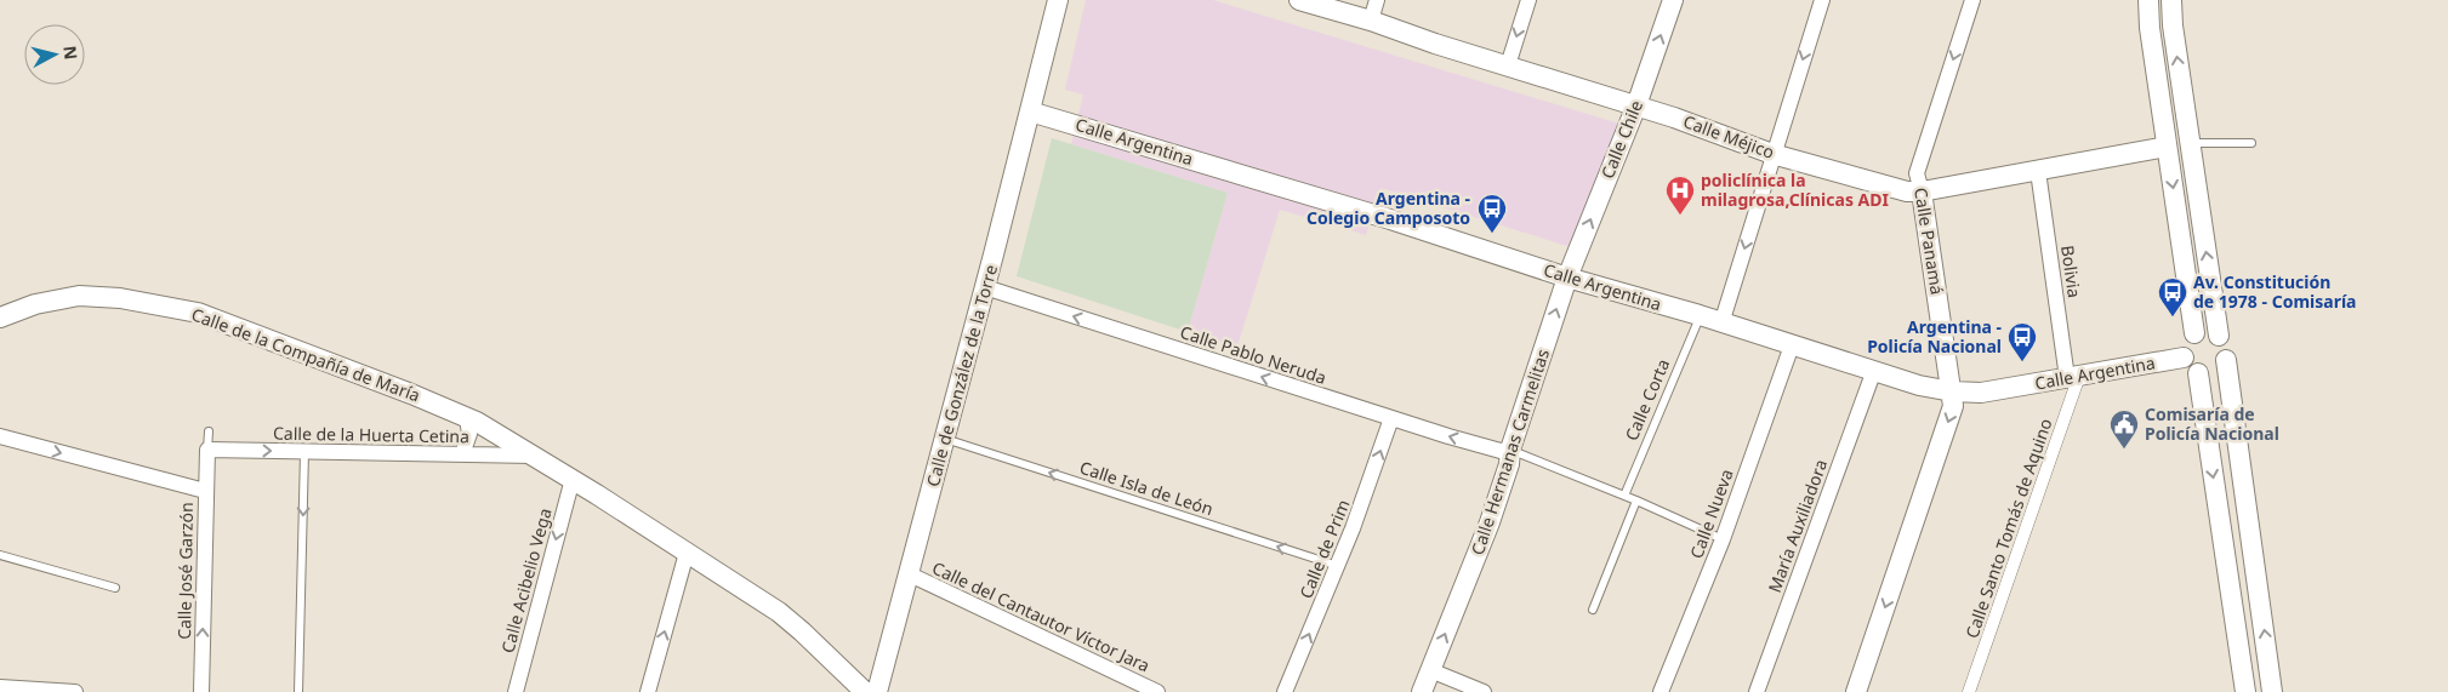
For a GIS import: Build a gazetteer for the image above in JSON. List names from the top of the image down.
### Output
{
  "streets": {
    "street": [
      "Calle Méjico",
      "Calle Chile",
      "Calle Argentina",
      "Calle Panamá",
      "Bolivia",
      "Calle de la Compañía de María",
      "Calle Pablo Neruda",
      "Calle de González de la Torre",
      "Calle de la Huerta Cetina",
      "Calle Hermanas Carmelitas",
      "Calle Nueva",
      "María Auxiliadora",
      "Calle Santo Tomás de Aquino",
      "Calle de Prim",
      "Calle José Garzón",
      "Calle Acibelio Vega",
      "Calle del Cantautor Víctor Jara"
    ],
    "lane": ["Calle Corta", "Calle Isla de León"]
  },
  "crossings": [
    ["Calle Méjico", "Calle Chile"],
    ["Calle Méjico", "Calle Panamá"],
    ["Calle Méjico", "Bolivia"],
    ["Calle Chile", "Calle Argentina"],
    ["Calle Chile", "Calle Hermanas Carmelitas"],
    ["Calle Argentina", "Calle Panamá"],
    ["Calle Argentina", "Bolivia"],
    ["Calle Argentina", "Calle de González de la Torre"],
    ["Calle Argentina", "Calle Corta"],
    ["Calle Argentina", "Calle Hermanas Carmelitas"],
    ["Calle Argentina", "Calle Nueva"],
    ["Calle Argentina", "María Auxiliadora"],
    ["Calle Argentina", "Calle Santo Tomás de Aquino"],
    ["Bolivia", "Calle Santo Tomás de Aquino"],
    ["Calle de la Compañía de María", "Calle de la Huerta Cetina"],
    ["Calle de la Compañía de María", "Calle Acibelio Vega"],
    ["Calle Pablo Neruda", "Calle de González de la Torre"],
    ["Calle Pablo Neruda", "Calle Hermanas Carmelitas"],
    ["Calle Pablo Neruda", "Calle de Prim"],
    ["Calle de González de la Torre", "Calle Isla de León"],
    ["Calle de González de la Torre", "Calle del Cantautor Víctor Jara"],
    ["Calle de la Huerta Cetina", "Calle José Garzón"],
    ["Calle Isla de León", "Calle de Prim"]
  ],
  "one_way": [
    "Calle Panamá",
    "Calle Pablo Neruda",
    "Calle Hermanas Carmelitas",
    "Calle Isla de León",
    "Calle de Prim",
    "Calle José Garzón"
  ],
  "places": {
    "hospital": ["policlínica la milagrosa,Clínicas ADI"],
    "bus stop": ["Argentina - Colegio Camposoto", "Av. Constitución de 1978 - Comisaría", "Argentina - Policía Nacional"],
    "public building": ["Comisaría de Policía Nacional"]
  },
  "north": "right"
}
